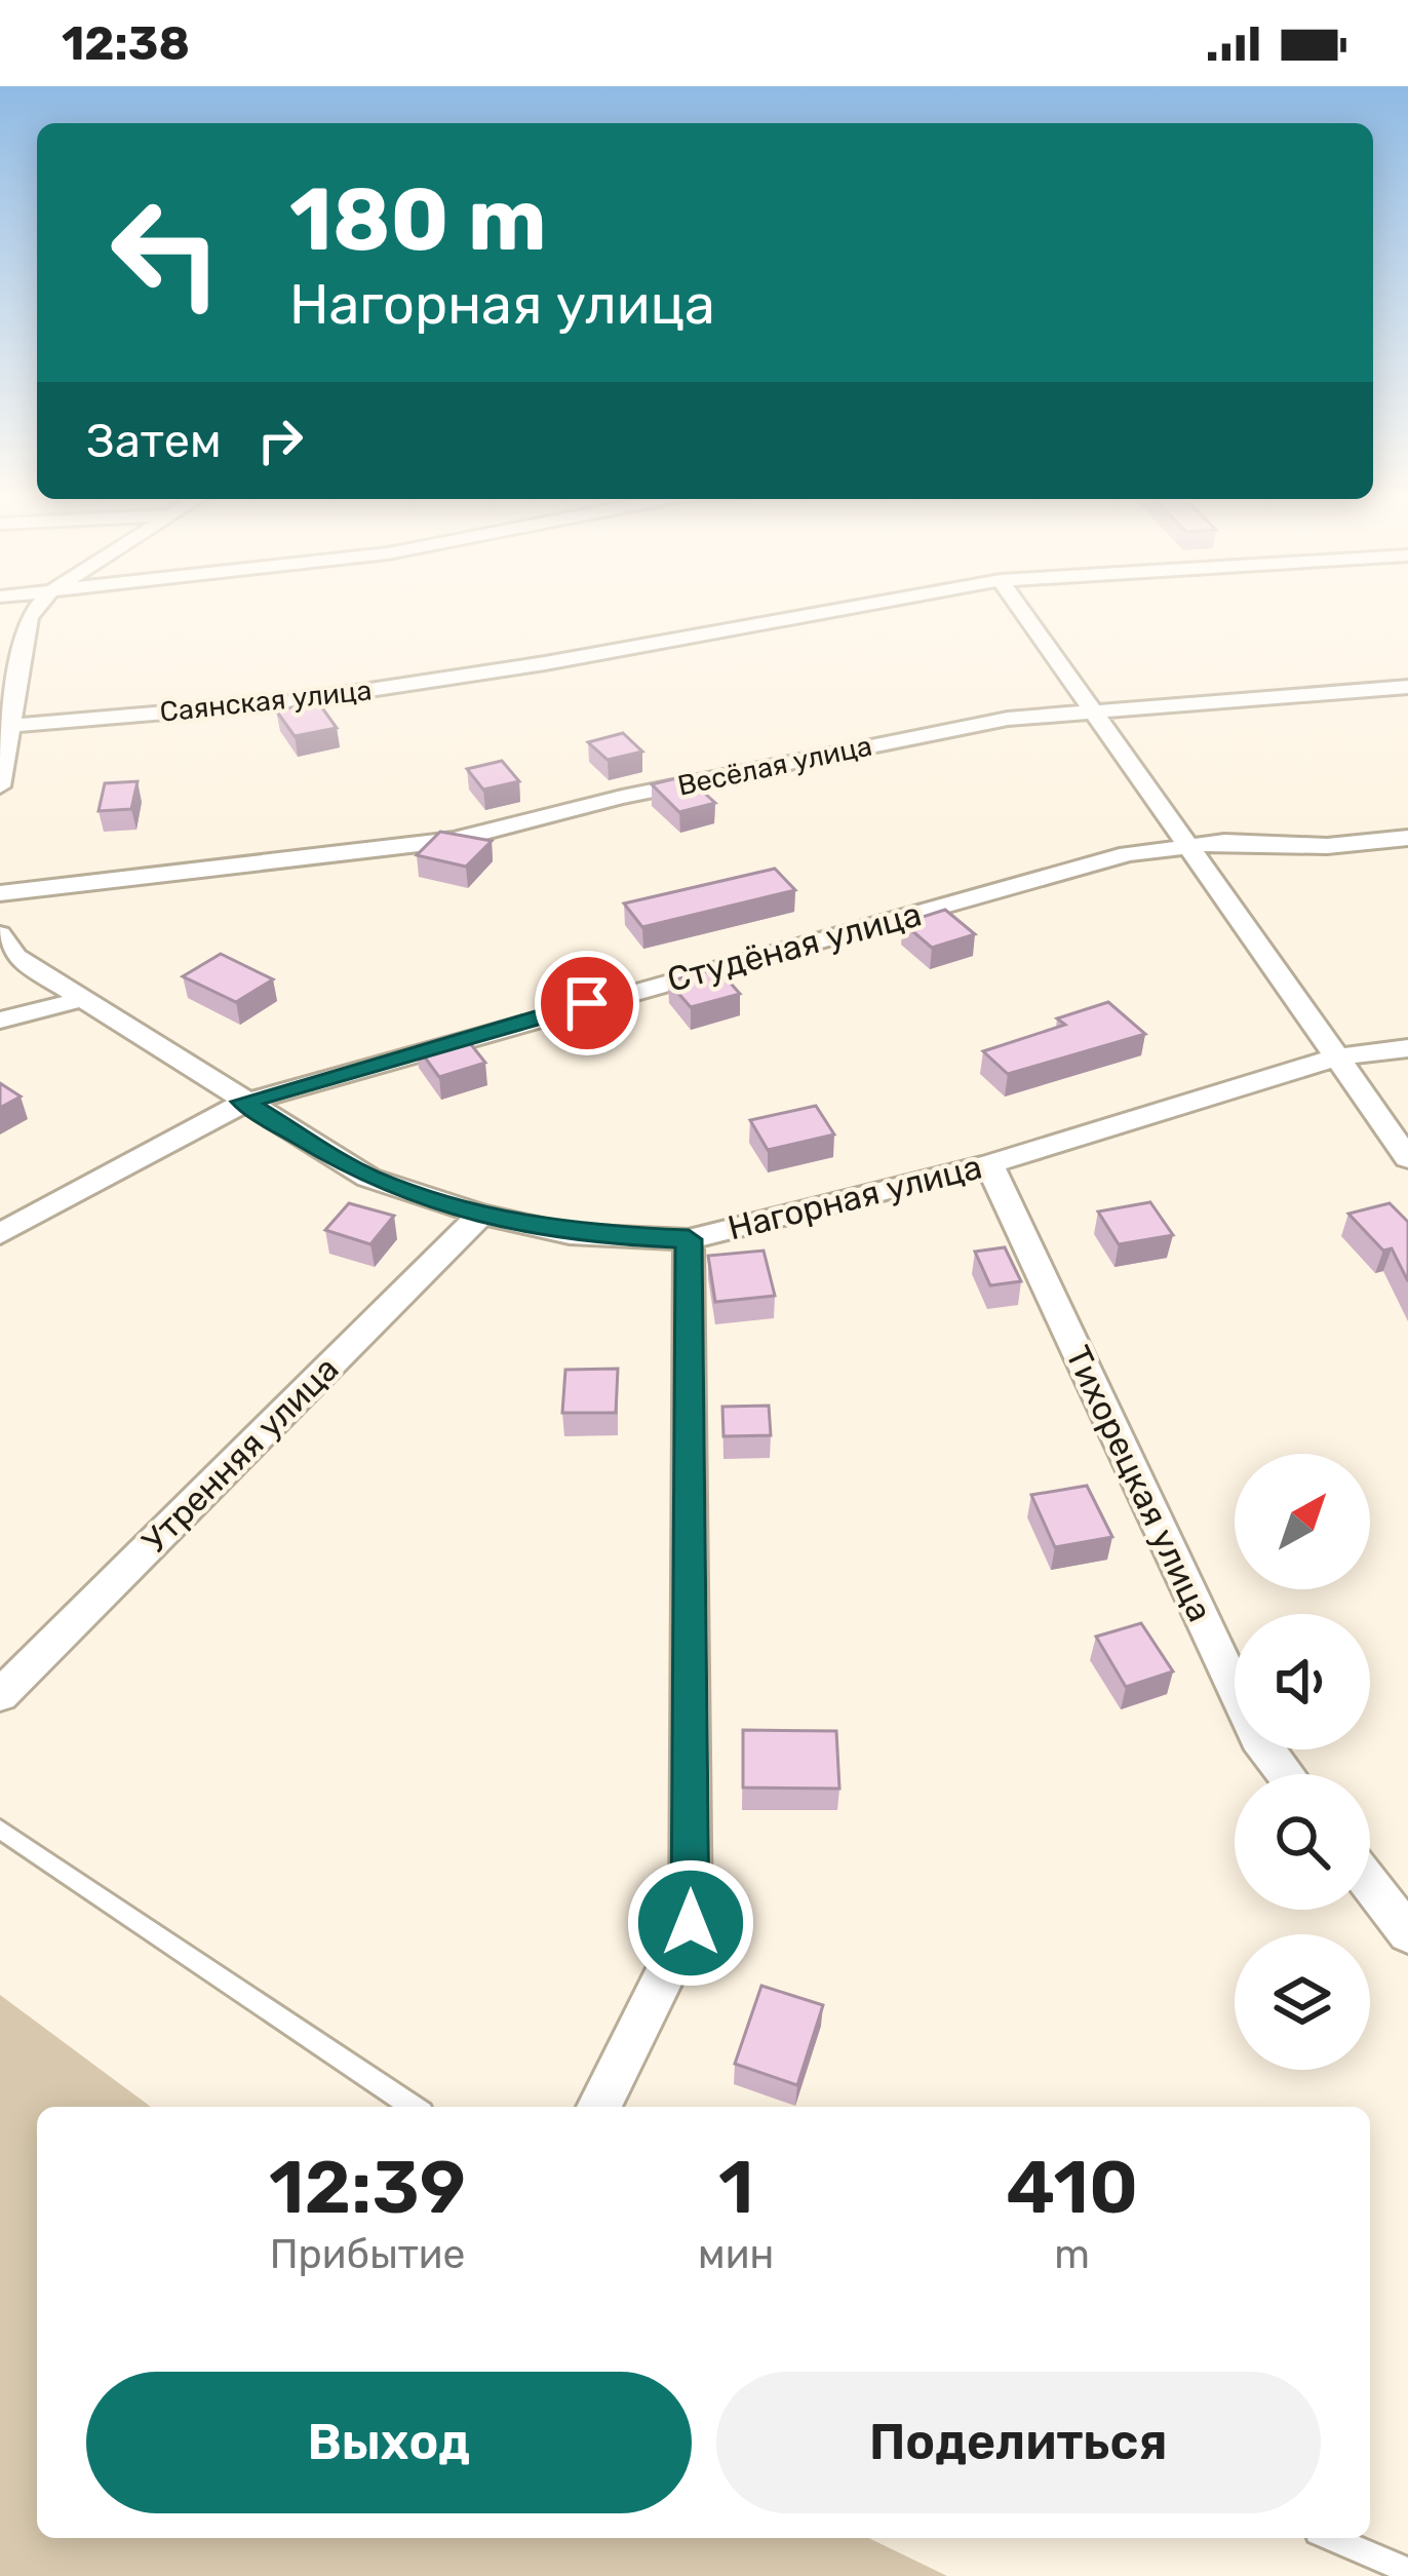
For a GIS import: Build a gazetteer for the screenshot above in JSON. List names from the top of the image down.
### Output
{
  "streets": {
    "street": [
      "Саянская улица",
      "Весёлая улица",
      "Студёная улица",
      "Нагорная улица",
      "Утренняя улица",
      "Тихорецкая улица"
    ]
  },
  "crossings": [
    ["Студёная улица", "Нагорная улица"],
    ["Нагорная улица", "Утренняя улица"],
    ["Нагорная улица", "Тихорецкая улица"]
  ],
  "north": "top right",
  "page": {
    "status": "12:38",
    "turn": ["180 m", "Нагорная улица"],
    "then": "Затем",
    "eta": [
      "12:39",
      "Прибытие",
      "1",
      "мин",
      "410",
      "m"
    ],
    "buttons": ["Выход", "Поделиться"]
  }
}
